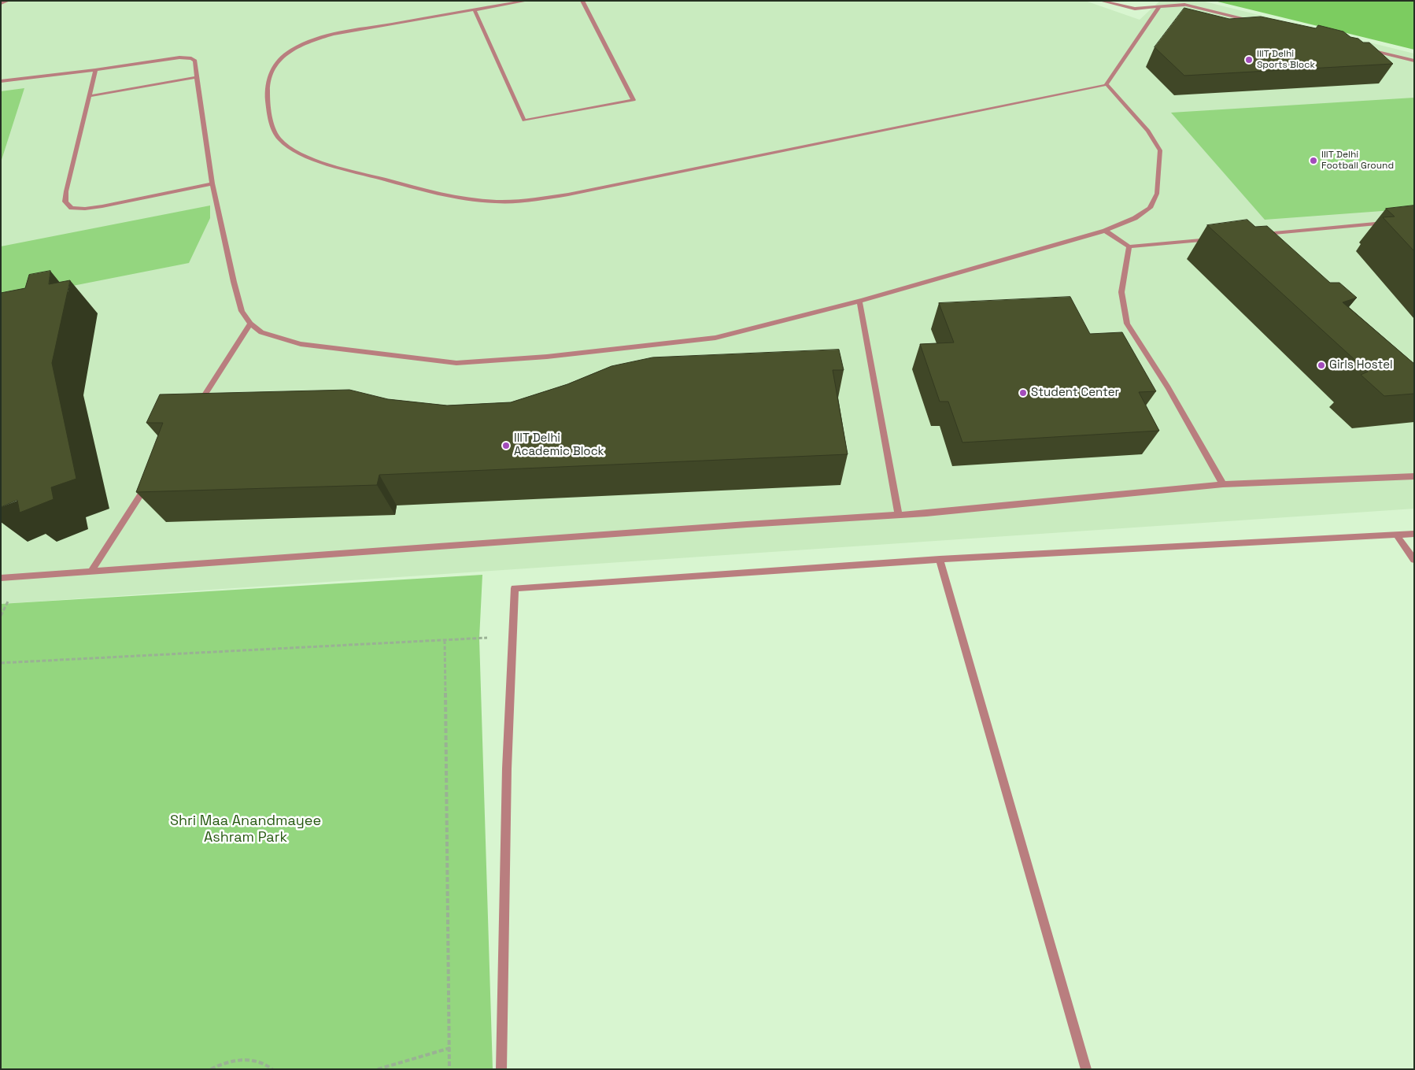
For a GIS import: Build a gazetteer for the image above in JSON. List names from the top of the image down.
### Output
{
  "parks": ["Shri Maa Anandmayee Ashram Park"],
  "places": [
    "IIIT Delhi Sports Block",
    "IIIT Delhi Football Ground",
    "Girls Hostel",
    "Student Center",
    "IIIT Delhi Academic Block"
  ]
}
